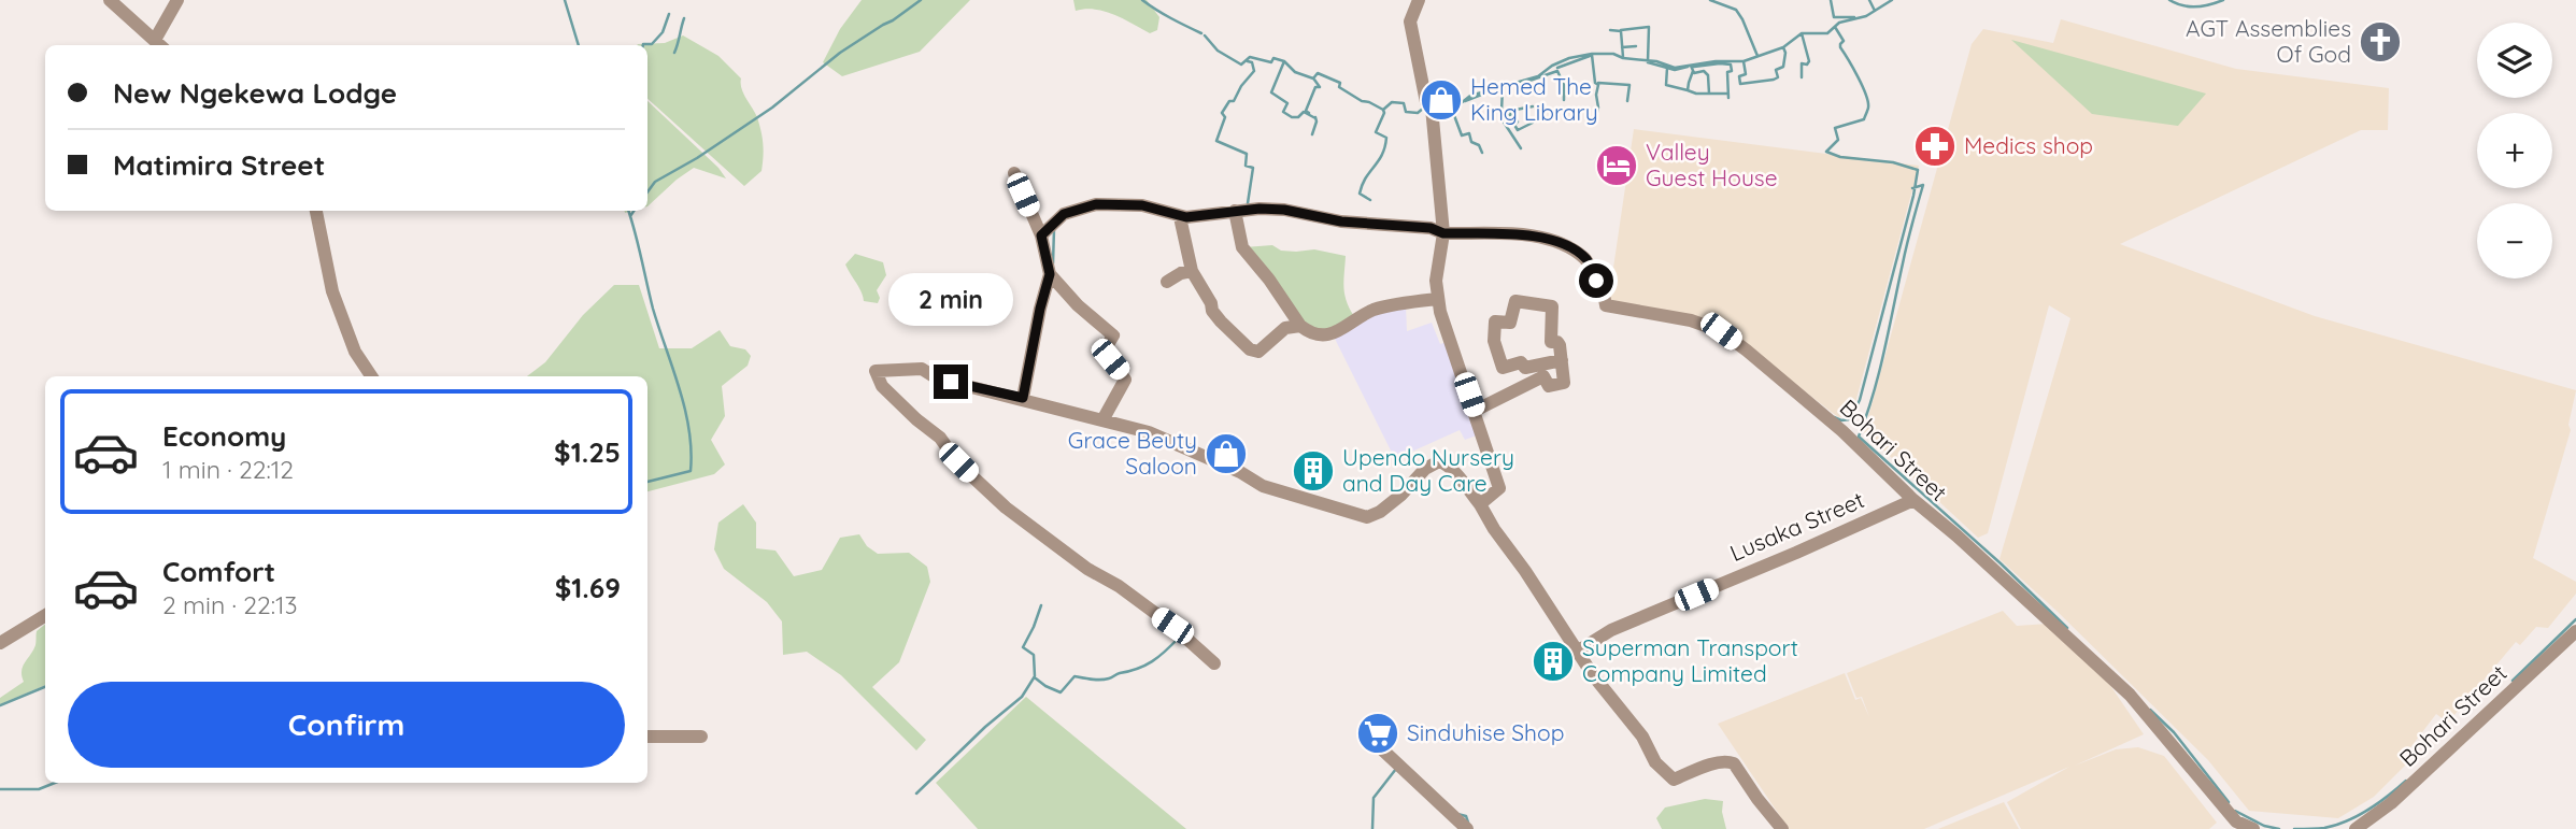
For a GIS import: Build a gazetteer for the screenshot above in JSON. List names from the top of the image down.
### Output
{
  "streets": {
    "street": ["Bohari Street", "Lusaka Street"]
  },
  "crossings": [
    ["Bohari Street", "Lusaka Street"]
  ],
  "places": {
    "church": ["AGT Assemblies Of God"],
    "shop": ["Hemed The King Library", "Grace Beuty Saloon"],
    "pharmacy": ["Medics shop"],
    "hotel": ["Valley Guest House"],
    "building": ["Upendo Nursery and Day Care", "Superman Transport Company Limited"],
    "supermarket": ["Sinduhise Shop"]
  },
  "page": {
    "map_buttons": ["+", "−"],
    "banner": ["New Ngekewa Lodge", "Matimira Street"],
    "bubble": "2 min",
    "list": [
      {
        "name": "Economy",
        "note": "1 min · 22:12",
        "value": "$1.25"
      },
      {
        "name": "Comfort",
        "note": "2 min · 22:13",
        "value": "$1.69"
      }
    ],
    "buttons": "Confirm"
  }
}
